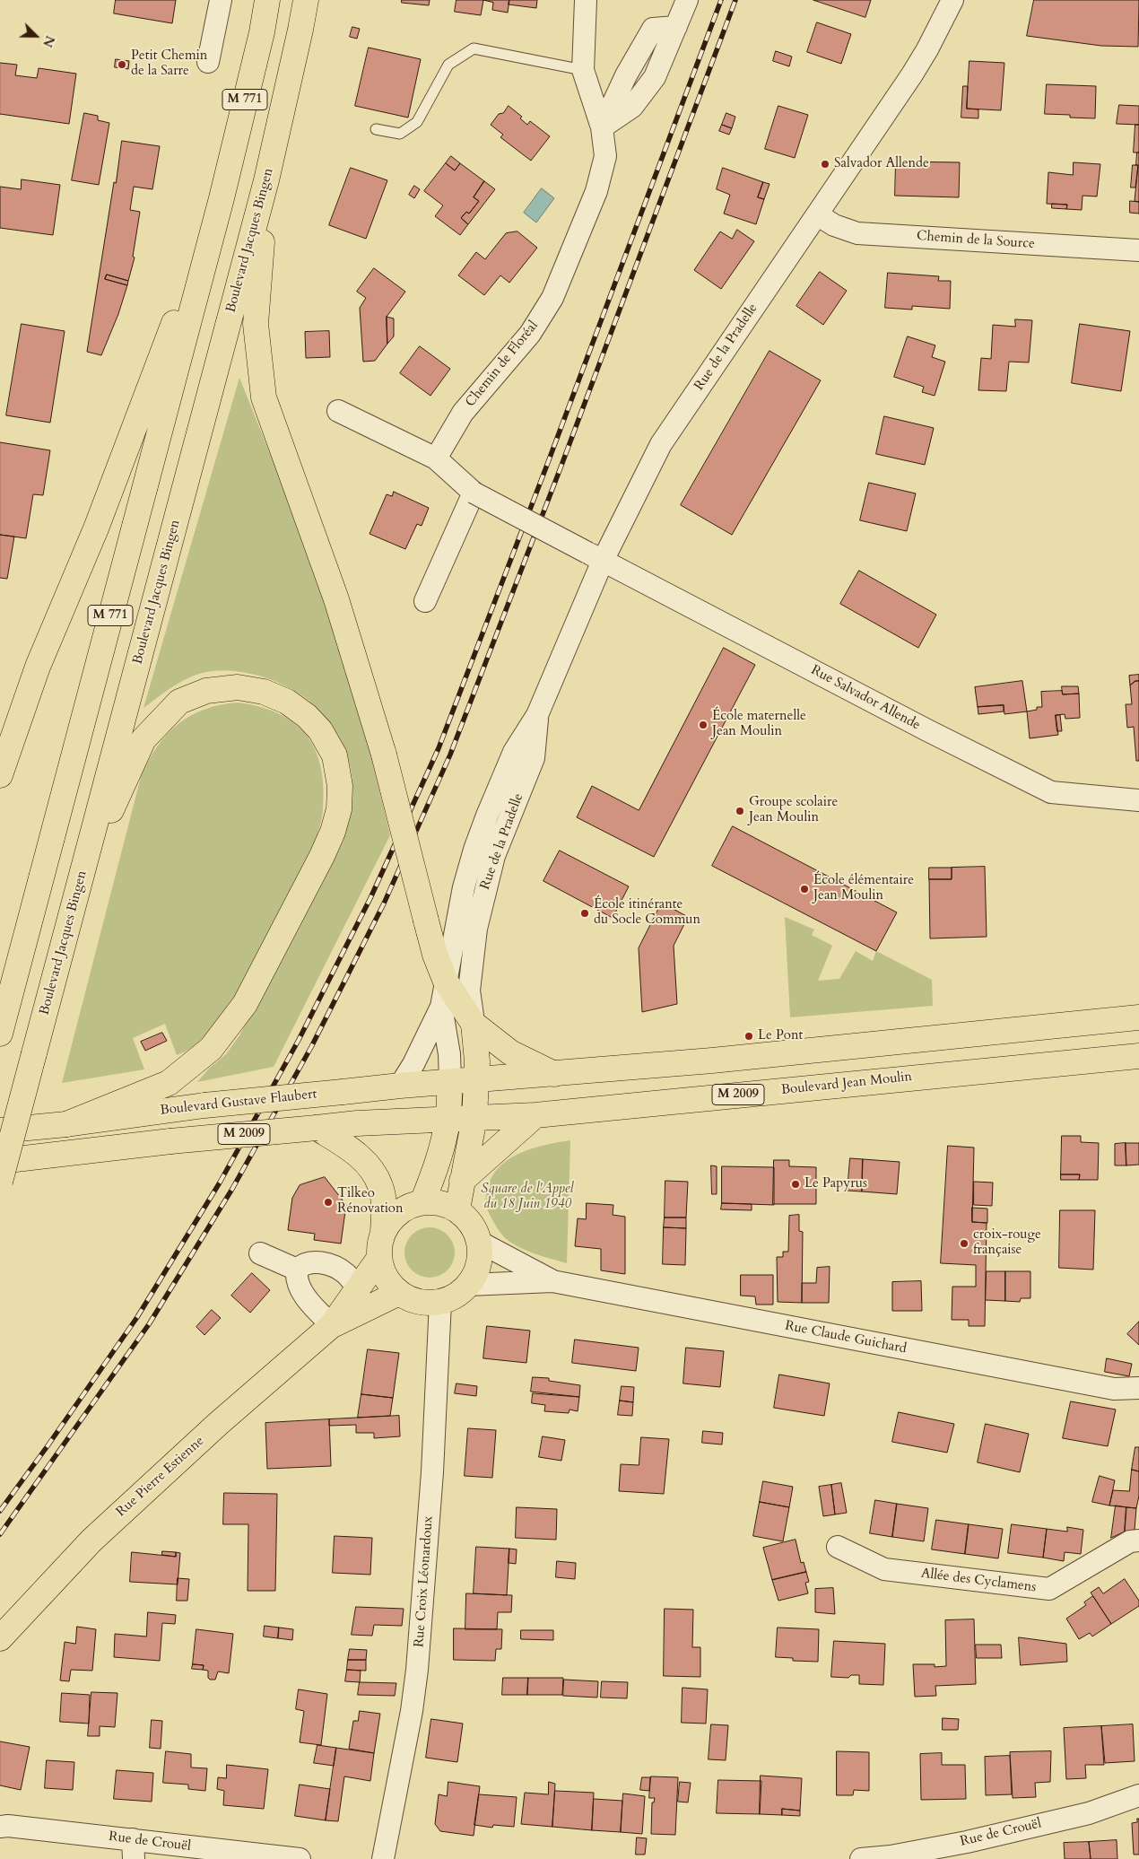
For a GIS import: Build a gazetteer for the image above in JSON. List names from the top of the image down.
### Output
{
  "streets": {
    "main road": [
      "M 771",
      "Boulevard Jacques Bingen",
      "Boulevard Jean Moulin",
      "M 2009",
      "Boulevard Gustave Flaubert",
      "Rue Pierre Estienne"
    ],
    "street": [
      "Chemin de la Source",
      "Rue de la Pradelle",
      "Chemin de Floréal",
      "Rue Salvador Allende",
      "Rue Claude Guichard",
      "Allée des Cyclamens",
      "Rue Croix Léonardoux",
      "Rue de Crouël"
    ]
  },
  "crossings": [
    ["Chemin de la Source", "Rue de la Pradelle"],
    ["Rue de la Pradelle", "Rue Salvador Allende"],
    ["Boulevard Jean Moulin", "M 2009"],
    ["M 2009", "Boulevard Gustave Flaubert"],
    ["Rue Claude Guichard", "Rue Pierre Estienne"],
    ["Rue Claude Guichard", "Rue Croix Léonardoux"],
    ["Rue Pierre Estienne", "Rue Croix Léonardoux"]
  ],
  "parks": ["Square de l'Appel du 18 Juin 1940"],
  "places": [
    "Petit Chemin de la Sarre",
    "Salvador Allende",
    "École maternelle Jean Moulin",
    "Groupe scolaire Jean Moulin",
    "École élémentaire Jean Moulin",
    "École itinérante du Socle Commun",
    "Le Pont",
    "Le Papyrus",
    "Tilkeo Rénovation",
    "croix-rouge française"
  ],
  "north": "bottom right"
}
